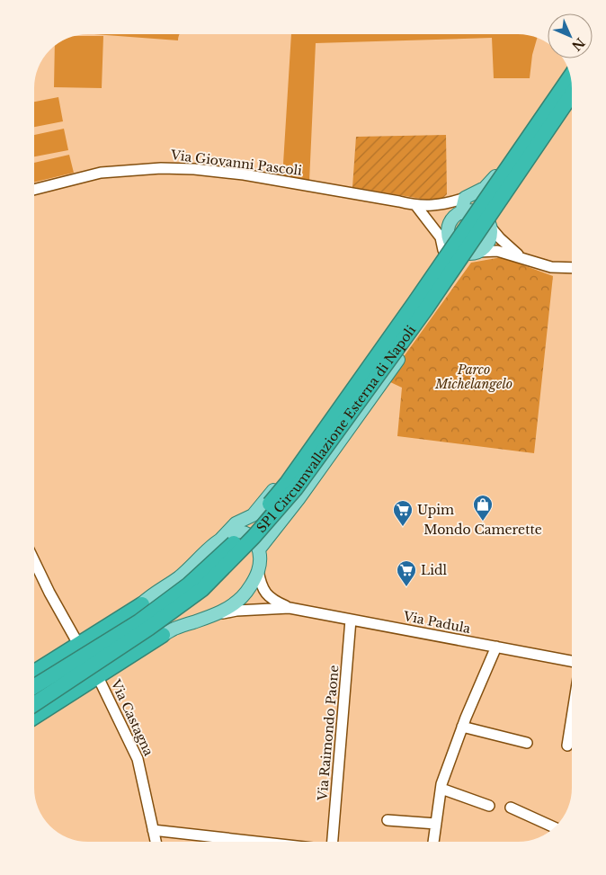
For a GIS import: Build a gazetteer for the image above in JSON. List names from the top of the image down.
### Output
{
  "streets": {
    "highway": ["SP1 Circumvallazione Esterna di Napoli"],
    "street": [
      "Via Giovanni Pascoli",
      "Via Padula",
      "Via Castagna",
      "Via Raimondo Paone"
    ]
  },
  "crossings": [
    ["Via Padula", "Via Raimondo Paone"]
  ],
  "parks": ["Parco Michelangelo"],
  "places": {
    "shop": ["Mondo Camerette"],
    "supermarket": ["Upim", "Lidl"]
  },
  "north": "bottom right"
}
